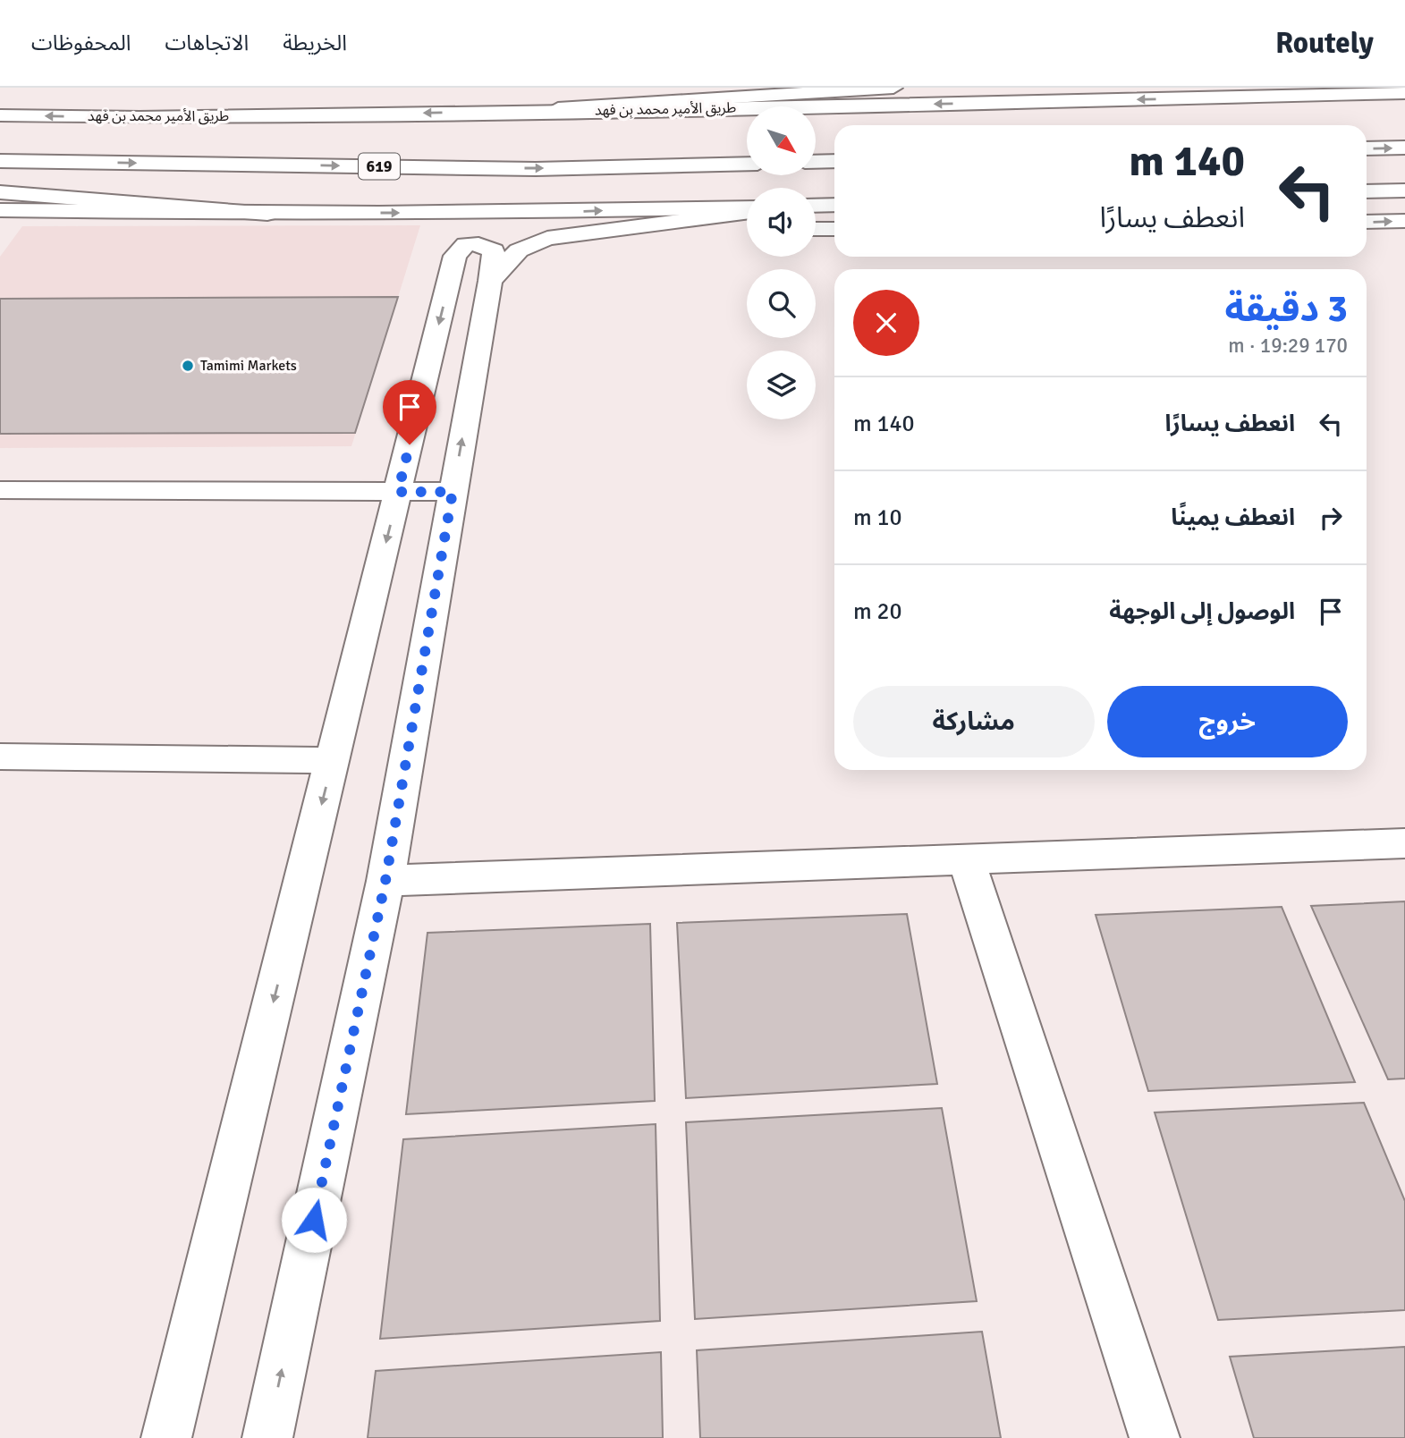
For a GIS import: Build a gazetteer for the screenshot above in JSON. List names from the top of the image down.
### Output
{
  "streets": {
    "main road": ["طريق الأمير محمد بن فهد", "619"]
  },
  "places": ["Tamimi Markets"],
  "north": "bottom right",
  "page": {
    "header": "Routely",
    "nav": ["الخريطة", "الاتجاهات", "المحفوظات"],
    "turn": ["140 m", "انعطف يسارًا"],
    "heading": ["3 دقيقة", "170 m · 19:29"],
    "list": [
      {
        "name": "انعطف يسارًا",
        "value": "140 m"
      },
      {
        "name": "انعطف يمينًا",
        "value": "10 m"
      },
      {
        "name": "الوصول إلى الوجهة",
        "value": "20 m"
      }
    ],
    "buttons": ["خروج", "مشاركة"]
  }
}
